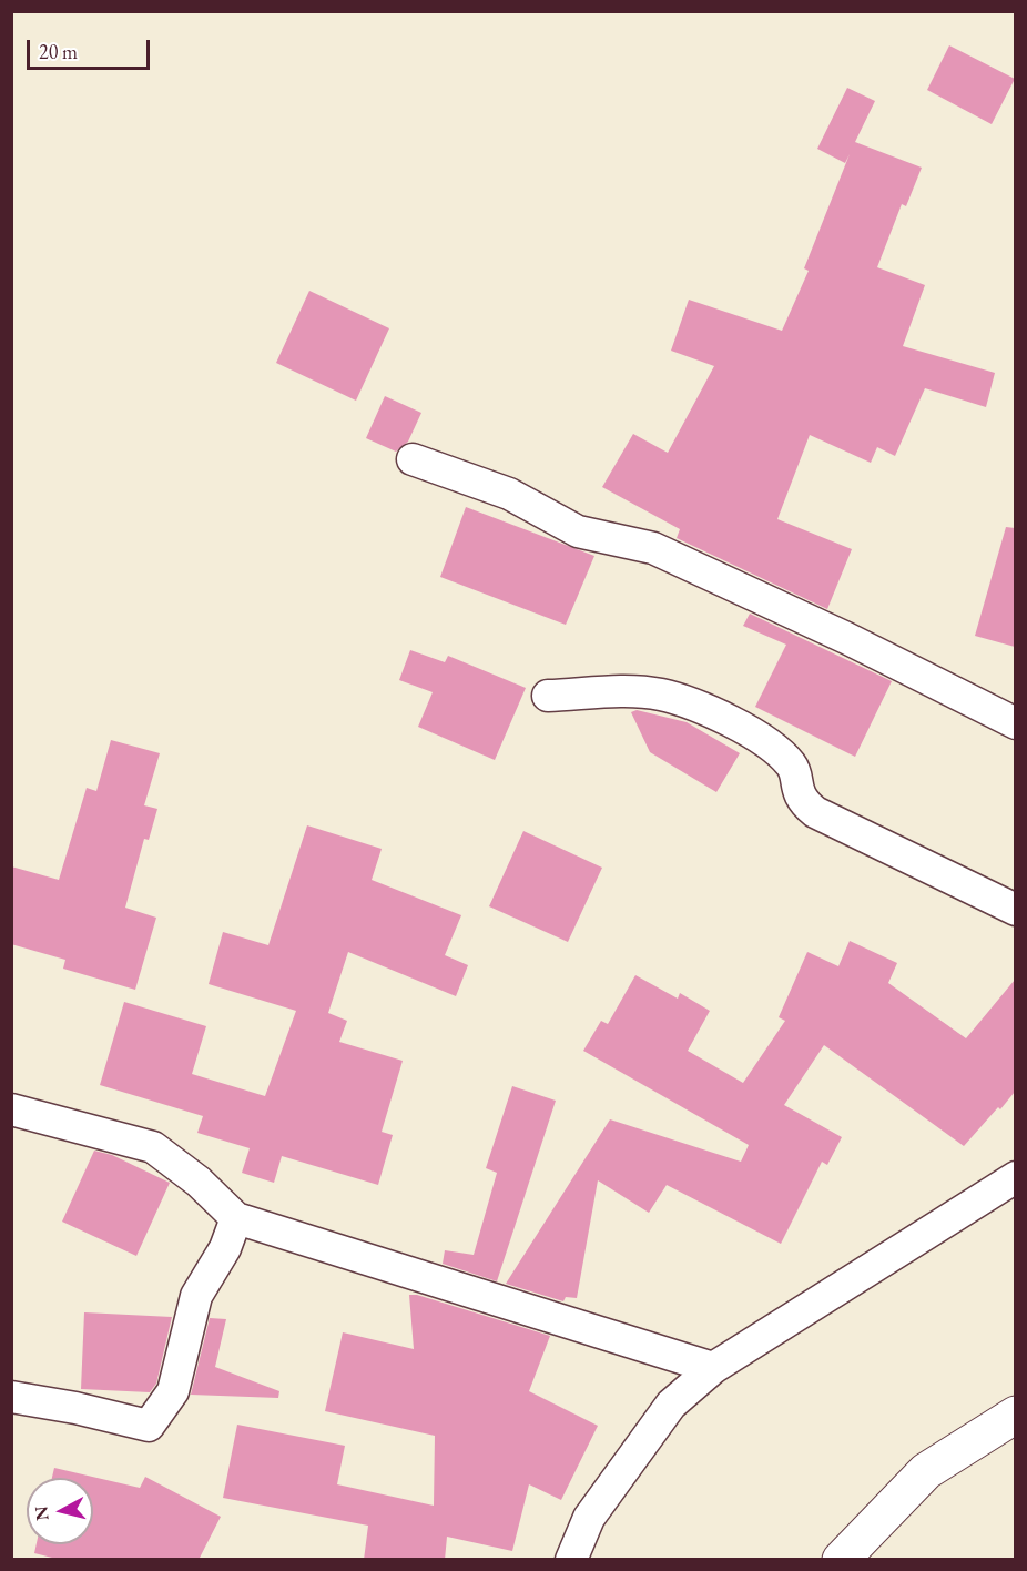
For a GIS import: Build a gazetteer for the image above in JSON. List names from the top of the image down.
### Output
{
  "scale_bar": "20 m",
  "north": "left"
}
